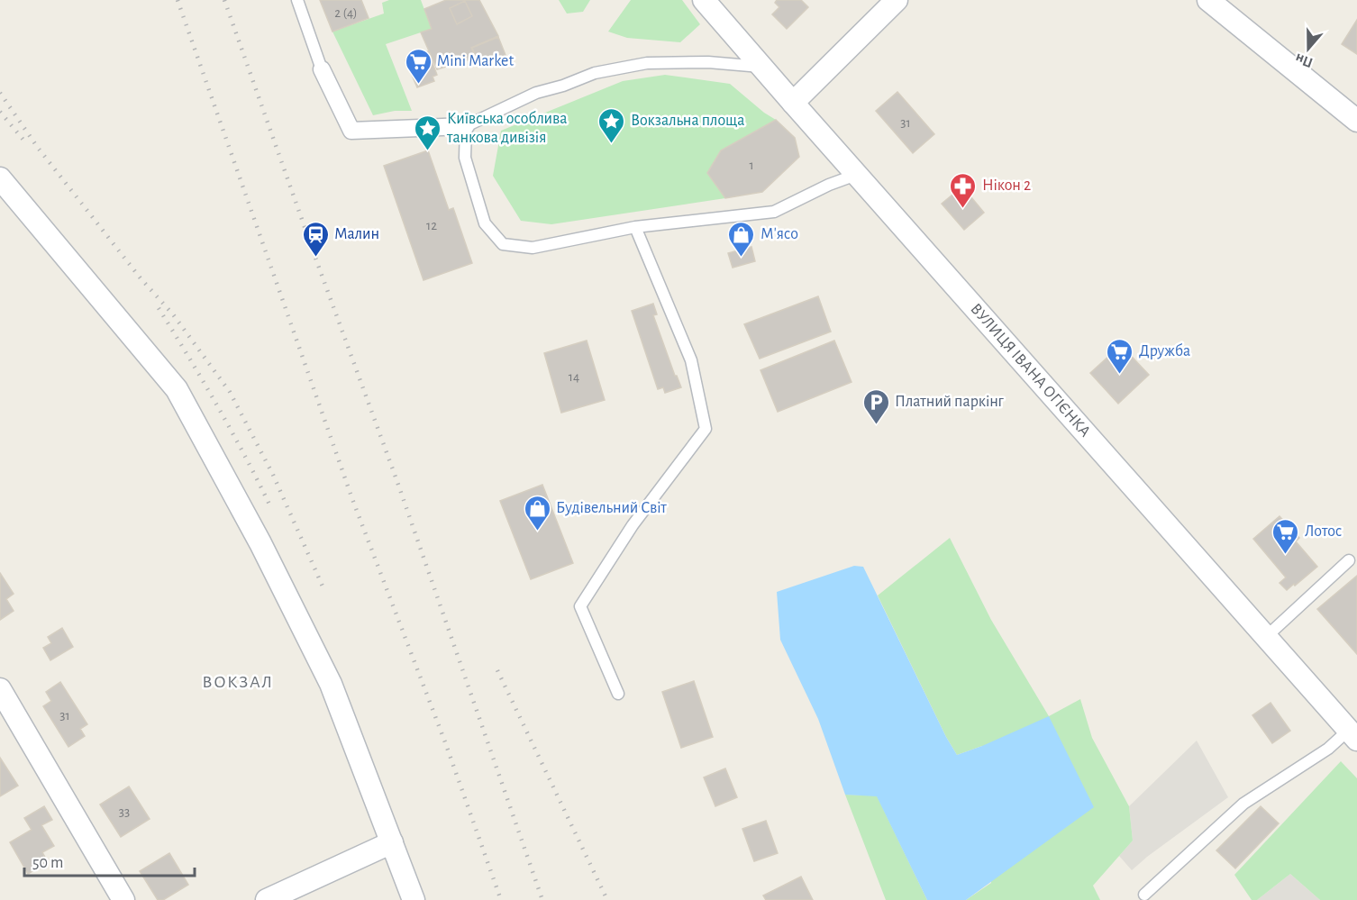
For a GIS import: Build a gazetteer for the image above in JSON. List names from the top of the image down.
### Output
{
  "streets": {
    "street": ["ВУЛИЦЯ ІВАНА ОГІЄНКА"]
  },
  "districts": ["ВОКЗАЛ"],
  "places": {
    "supermarket": ["Mini Market", "Дружба", "Лотос"],
    "place": ["Вокзальна площа", "Київська особлива танкова дивізія"],
    "pharmacy": ["Нікон 2"],
    "station": ["Малин"],
    "shop": ["М'ясо", "Будівельний Світ"],
    "parking": ["Платний паркінг"]
  },
  "house_numbers": [
    "2 (4)",
    "31",
    "1",
    "12",
    "14",
    "31",
    "33"
  ],
  "scale_bar": "50 m",
  "north": "bottom"
}
